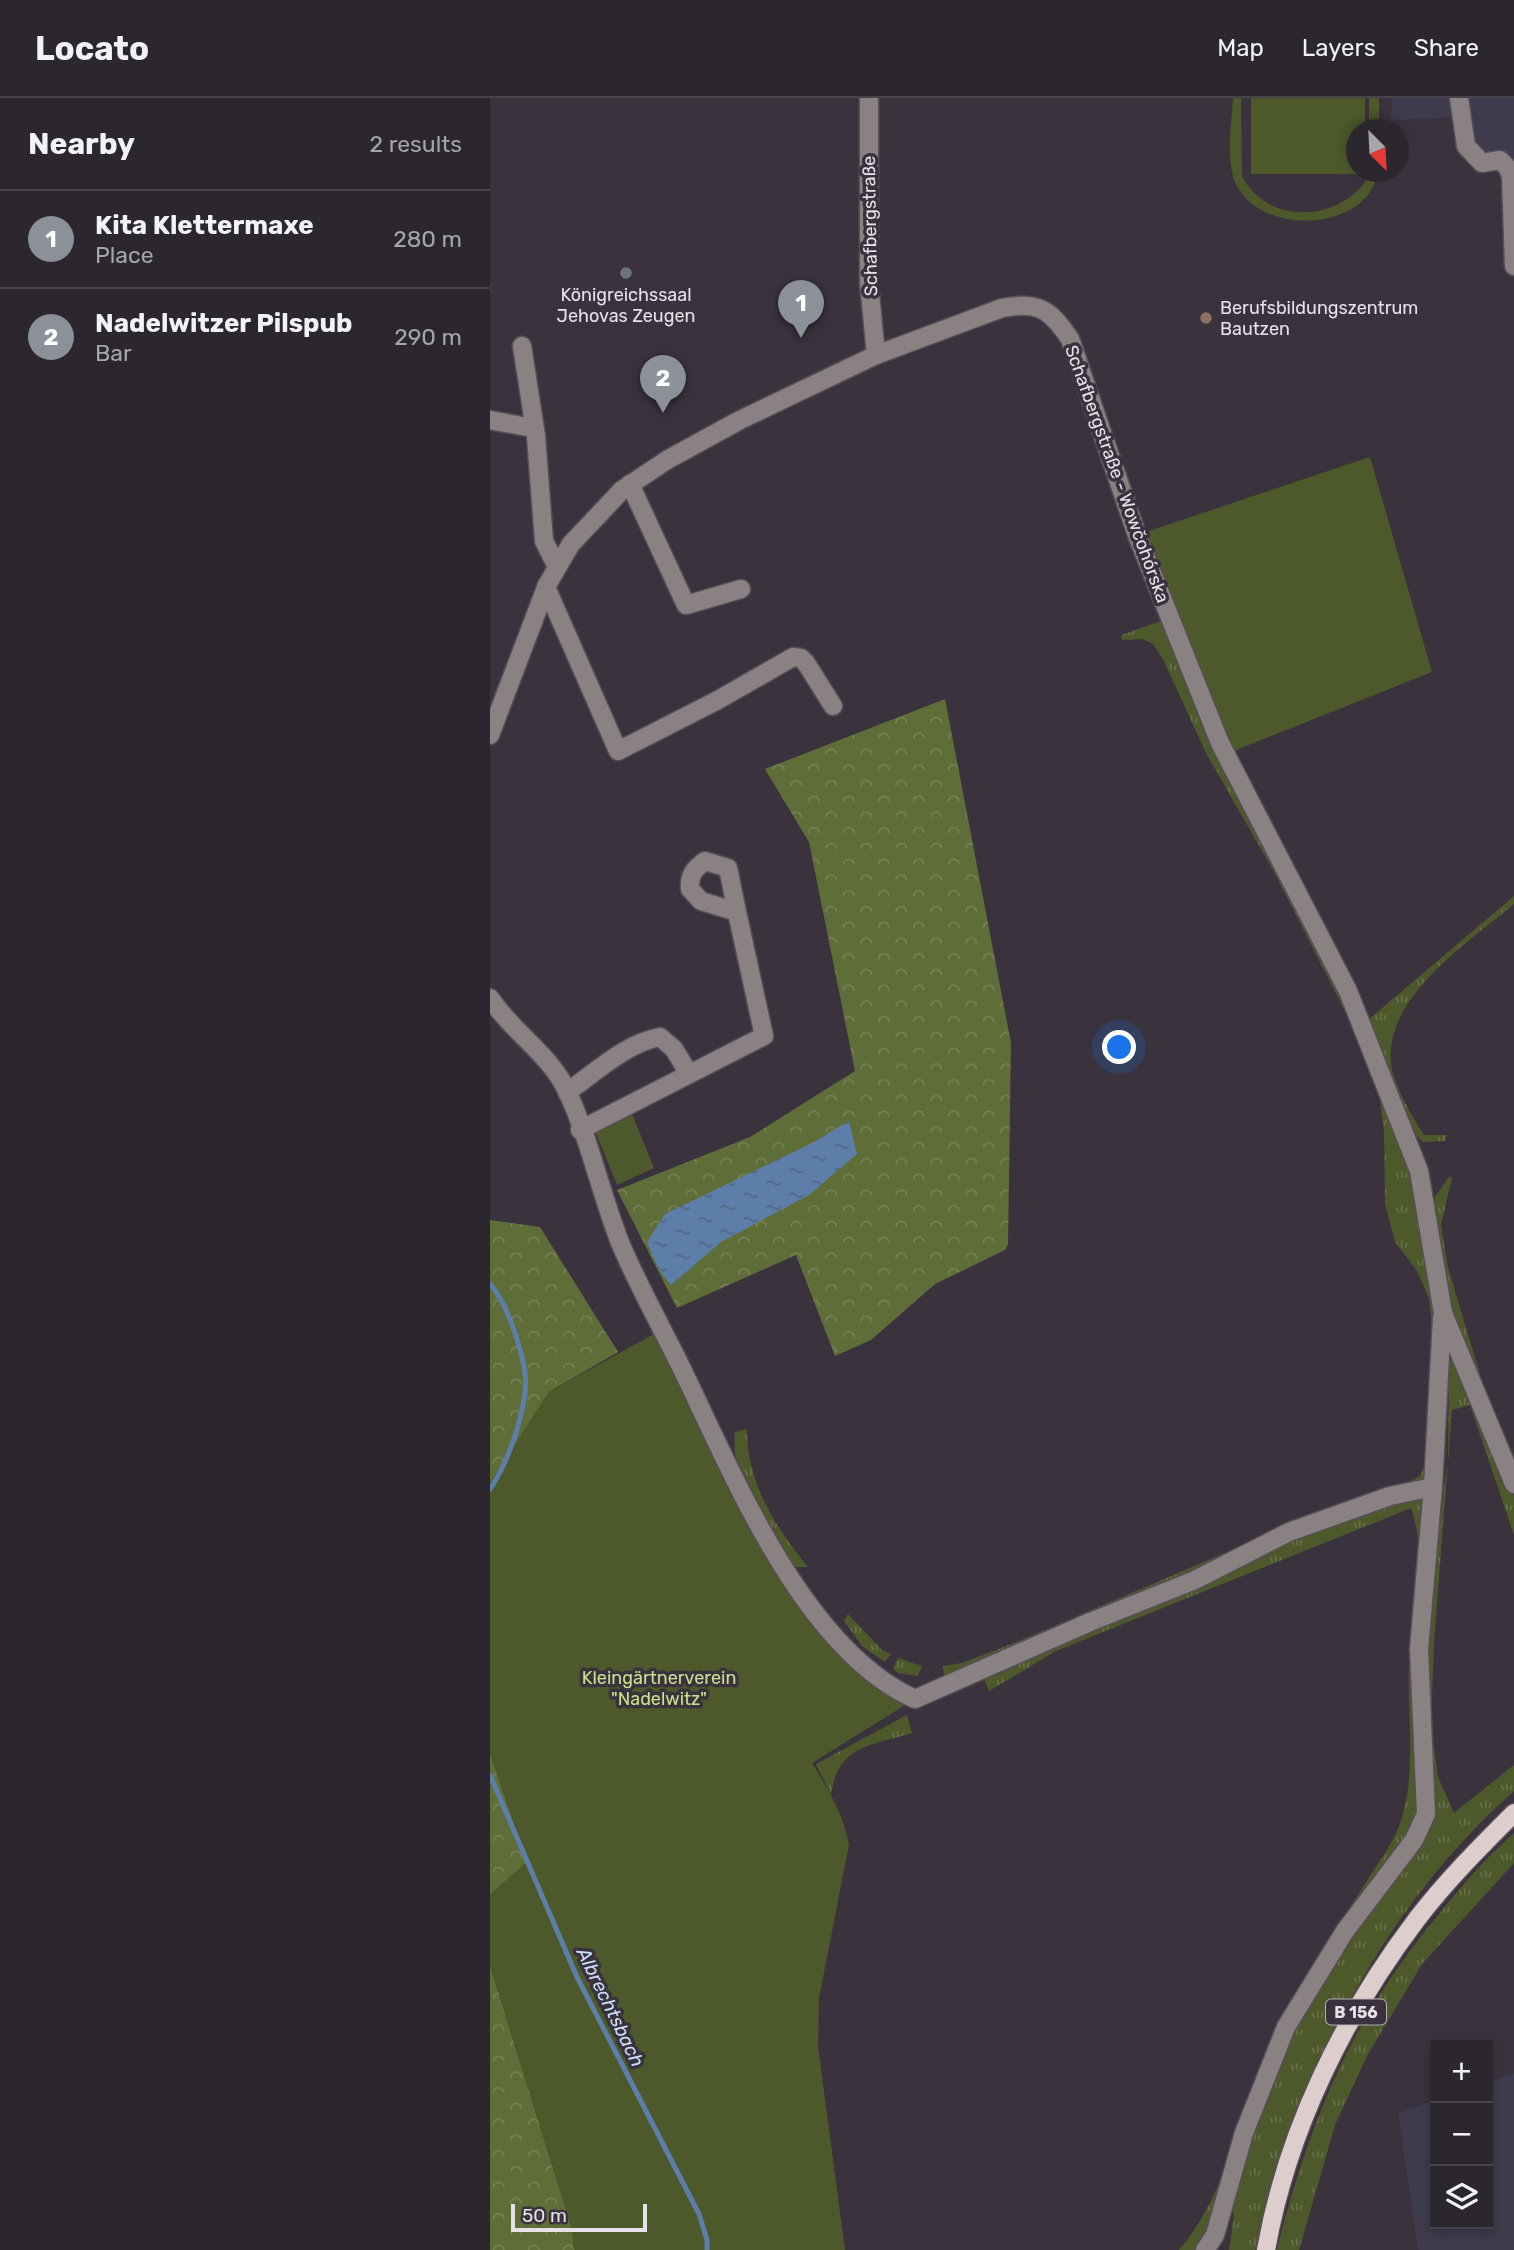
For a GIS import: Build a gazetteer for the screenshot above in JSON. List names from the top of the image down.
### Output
{
  "streets": {
    "main road": ["B 156"],
    "street": ["Schafbergstraße", "Schafbergstraße - Wowčohórska"]
  },
  "crossings": [
    ["Schafbergstraße", "Schafbergstraße - Wowčohórska"]
  ],
  "water": ["Albrechtsbach"],
  "parks": ["Kleingärtnerverein \"Nadelwitz\""],
  "places": ["Königreichssaal Jehovas Zeugen", "Berufsbildungszentrum Bautzen"],
  "scale_bar": "50 m",
  "north": "bottom right",
  "page": {
    "header": "Locato",
    "nav": ["Map", "Layers", "Share"],
    "heading": ["Nearby", "2 results"],
    "list": [
      {
        "mark": "1",
        "name": "Kita Klettermaxe",
        "note": "Place",
        "value": "280 m"
      },
      {
        "mark": "2",
        "name": "Nadelwitzer Pilspub",
        "note": "Bar",
        "value": "290 m"
      }
    ],
    "pins": ["1", "2"],
    "map_buttons": ["+", "−"],
    "scale": "50 m"
  }
}
